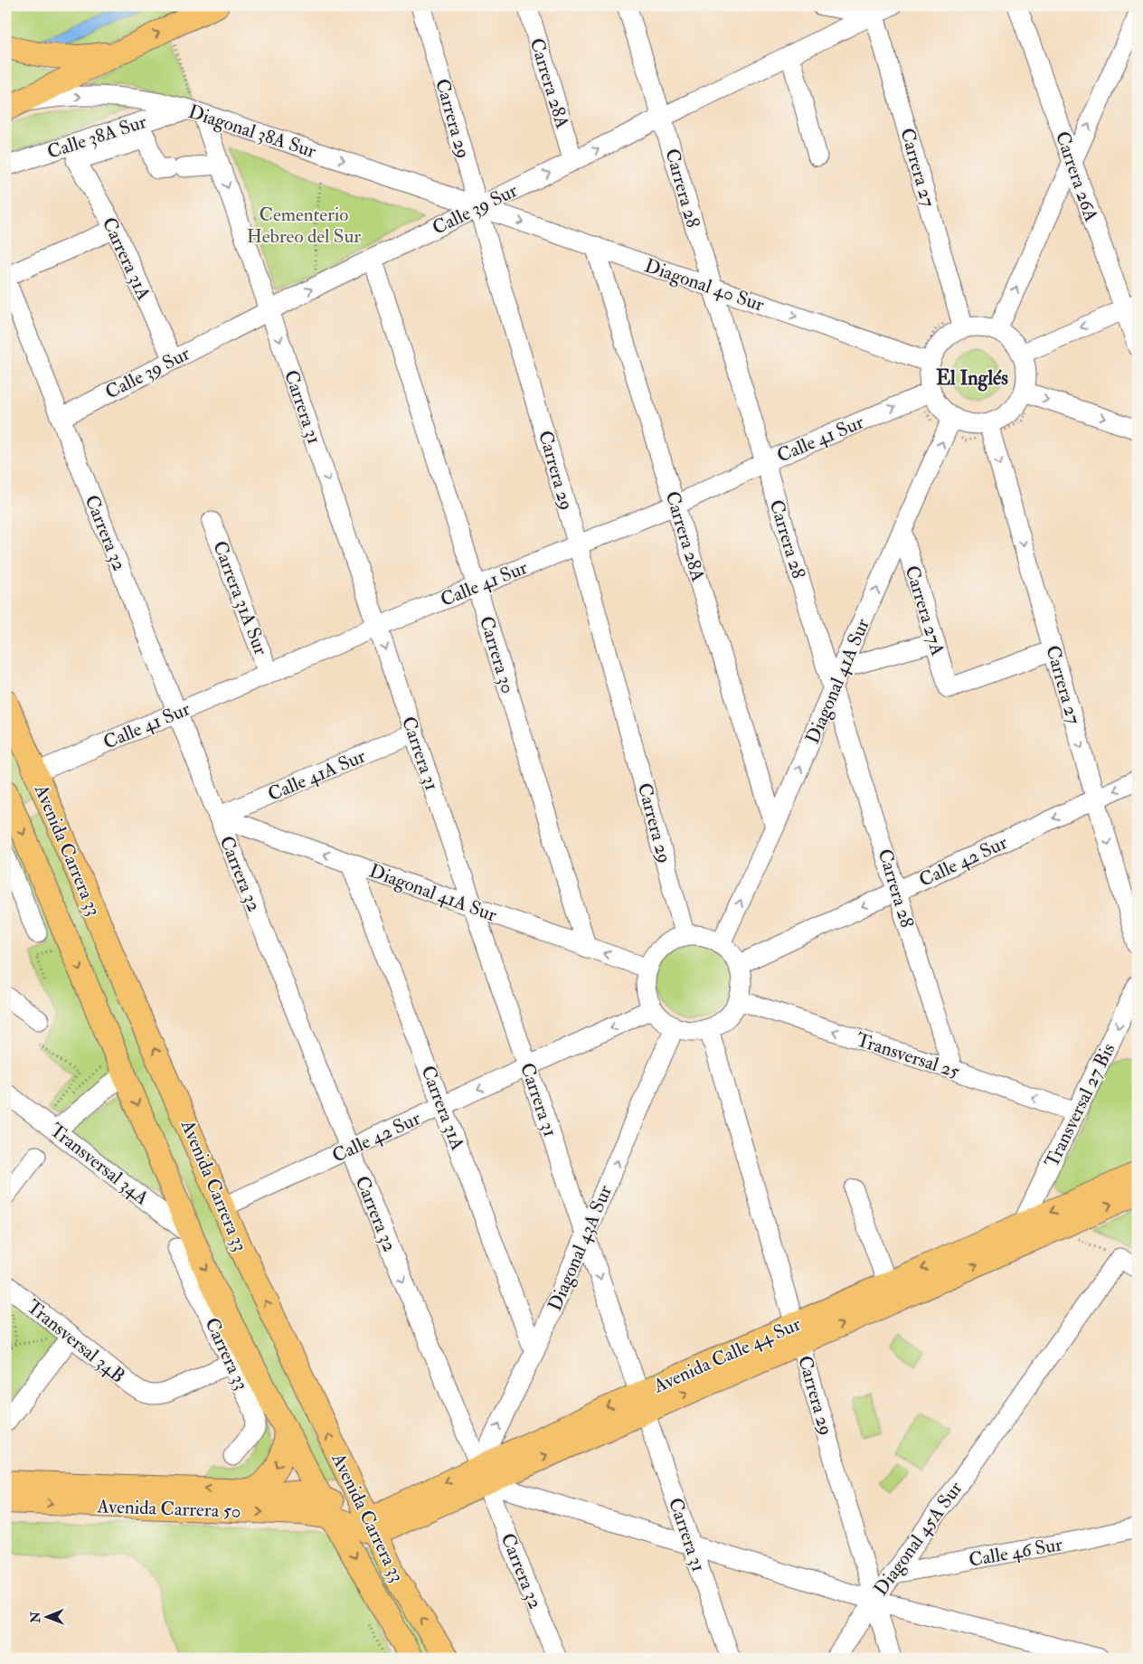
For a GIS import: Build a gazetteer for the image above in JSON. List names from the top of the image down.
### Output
{
  "streets": {
    "main road": ["Avenida Carrera 33", "Avenida Calle 44 Sur", "Avenida Carrera 50"],
    "street": [
      "Carrera 28A",
      "Carrera 29",
      "Diagonal 38A Sur",
      "Calle 38A Sur",
      "Carrera 27",
      "Carrera 26A",
      "Carrera 28",
      "Calle 39 Sur",
      "Carrera 31A",
      "Diagonal 40 Sur",
      "Carrera 31",
      "Calle 41 Sur",
      "Carrera 32",
      "Carrera 31A Sur",
      "Carrera 27A",
      "Carrera 30",
      "Diagonal 41A Sur",
      "Calle 41A Sur",
      "Calle 42 Sur",
      "Transversal 25",
      "Transversal 27 Bis",
      "Transversal 34A",
      "Diagonal 43A Sur",
      "Transversal 34B",
      "Carrera 33",
      "Diagonal 45A Sur",
      "Calle 46 Sur"
    ]
  },
  "crossings": [
    ["Carrera 28A", "Calle 39 Sur"],
    ["Carrera 28A", "Diagonal 40 Sur"],
    ["Carrera 28A", "Calle 41 Sur"],
    ["Carrera 28A", "Diagonal 41A Sur"],
    ["Carrera 29", "Diagonal 38A Sur"],
    ["Carrera 29", "Calle 39 Sur"],
    ["Carrera 29", "Diagonal 40 Sur"],
    ["Carrera 29", "Calle 41 Sur"],
    ["Carrera 29", "Diagonal 41A Sur"],
    ["Carrera 29", "Calle 42 Sur"],
    ["Carrera 29", "Transversal 25"],
    ["Carrera 29", "Diagonal 43A Sur"],
    ["Carrera 29", "Avenida Calle 44 Sur"],
    ["Carrera 29", "Diagonal 45A Sur"],
    ["Diagonal 38A Sur", "Calle 38A Sur"],
    ["Diagonal 38A Sur", "Calle 39 Sur"],
    ["Diagonal 38A Sur", "Diagonal 40 Sur"],
    ["Diagonal 38A Sur", "Carrera 31"],
    ["Calle 38A Sur", "Carrera 31A"],
    ["Calle 38A Sur", "Carrera 31"],
    ["Carrera 27", "Calle 39 Sur"],
    ["Carrera 27", "Diagonal 40 Sur"],
    ["Carrera 27", "Calle 41 Sur"],
    ["Carrera 27", "Carrera 27A"],
    ["Carrera 27", "Diagonal 41A Sur"],
    ["Carrera 27", "Calle 42 Sur"],
    ["Carrera 28", "Calle 39 Sur"],
    ["Carrera 28", "Diagonal 40 Sur"],
    ["Carrera 28", "Calle 41 Sur"],
    ["Carrera 28", "Diagonal 41A Sur"],
    ["Carrera 28", "Calle 42 Sur"],
    ["Carrera 28", "Transversal 25"],
    ["Calle 39 Sur", "Carrera 31A"],
    ["Calle 39 Sur", "Diagonal 40 Sur"],
    ["Calle 39 Sur", "Carrera 31"],
    ["Calle 39 Sur", "Carrera 32"],
    ["Calle 39 Sur", "Carrera 30"],
    ["Carrera 31A", "Diagonal 41A Sur"],
    ["Carrera 31A", "Calle 42 Sur"],
    ["Carrera 31A", "Diagonal 43A Sur"],
    ["Diagonal 40 Sur", "Calle 41 Sur"],
    ["Diagonal 40 Sur", "Diagonal 41A Sur"],
    ["Carrera 31", "Calle 41 Sur"],
    ["Carrera 31", "Diagonal 41A Sur"],
    ["Carrera 31", "Calle 41A Sur"],
    ["Carrera 31", "Calle 42 Sur"],
    ["Carrera 31", "Diagonal 43A Sur"],
    ["Carrera 31", "Avenida Calle 44 Sur"],
    ["Carrera 31", "Diagonal 45A Sur"],
    ["Calle 41 Sur", "Carrera 32"],
    ["Calle 41 Sur", "Carrera 31A Sur"],
    ["Calle 41 Sur", "Carrera 30"],
    ["Calle 41 Sur", "Diagonal 41A Sur"],
    ["Calle 41 Sur", "Avenida Carrera 33"],
    ["Carrera 32", "Diagonal 41A Sur"],
    ["Carrera 32", "Calle 41A Sur"],
    ["Carrera 32", "Calle 42 Sur"],
    ["Carrera 32", "Diagonal 43A Sur"],
    ["Carrera 32", "Avenida Calle 44 Sur"],
    ["Carrera 32", "Diagonal 45A Sur"],
    ["Carrera 27A", "Diagonal 41A Sur"],
    ["Carrera 30", "Diagonal 41A Sur"],
    ["Diagonal 41A Sur", "Calle 41A Sur"],
    ["Diagonal 41A Sur", "Calle 42 Sur"],
    ["Diagonal 41A Sur", "Transversal 25"],
    ["Diagonal 41A Sur", "Diagonal 43A Sur"],
    ["Avenida Carrera 33", "Calle 42 Sur"],
    ["Avenida Carrera 33", "Transversal 34A"],
    ["Avenida Carrera 33", "Carrera 33"],
    ["Avenida Carrera 33", "Avenida Calle 44 Sur"],
    ["Avenida Carrera 33", "Avenida Carrera 50"],
    ["Calle 42 Sur", "Transversal 25"],
    ["Calle 42 Sur", "Diagonal 43A Sur"],
    ["Transversal 25", "Transversal 27 Bis"],
    ["Transversal 25", "Diagonal 43A Sur"],
    ["Transversal 27 Bis", "Avenida Calle 44 Sur"],
    ["Transversal 34A", "Carrera 33"],
    ["Diagonal 43A Sur", "Avenida Calle 44 Sur"],
    ["Diagonal 43A Sur", "Diagonal 45A Sur"],
    ["Transversal 34B", "Carrera 33"],
    ["Avenida Calle 44 Sur", "Diagonal 45A Sur"],
    ["Diagonal 45A Sur", "Calle 46 Sur"]
  ],
  "one_way": [
    "Diagonal 38A Sur",
    "Carrera 27",
    "Diagonal 40 Sur",
    "Carrera 31",
    "Calle 42 Sur",
    "Transversal 25",
    "Transversal 27 Bis",
    "Diagonal 43A Sur"
  ],
  "districts": ["El Inglés"],
  "parks": ["Cementerio Hebreo del Sur"],
  "north": "left"
}
